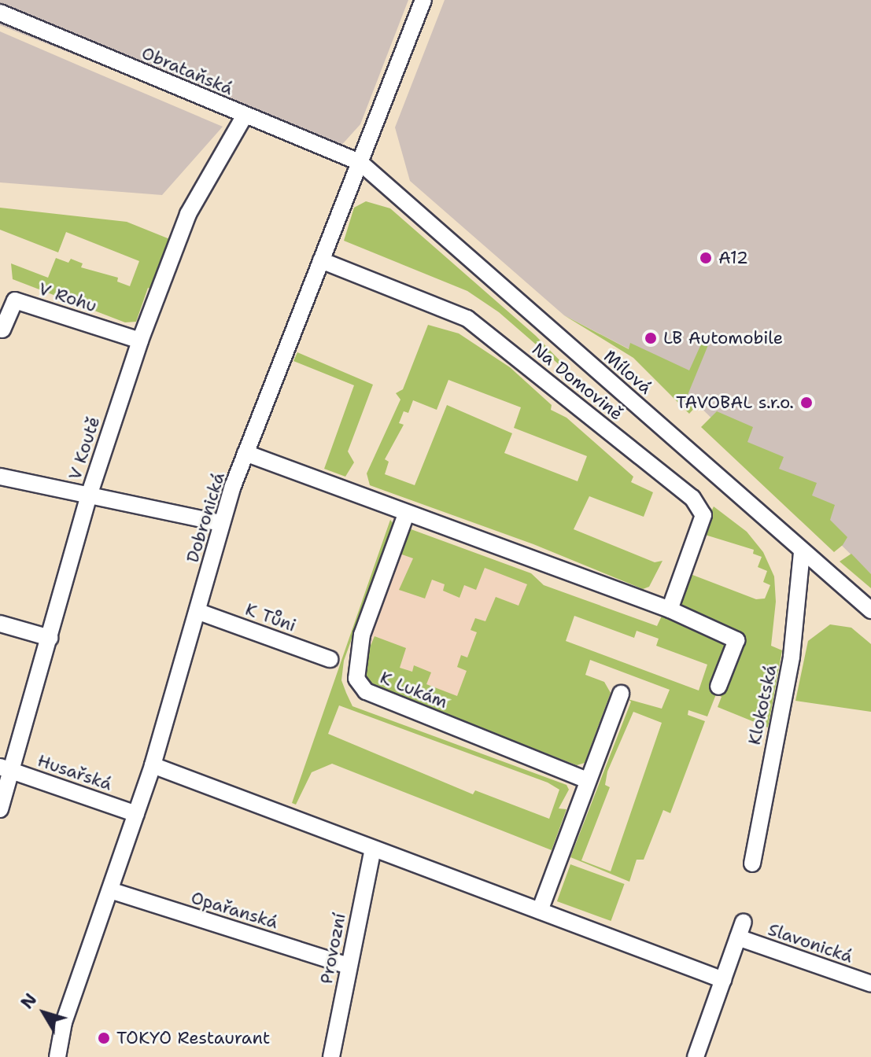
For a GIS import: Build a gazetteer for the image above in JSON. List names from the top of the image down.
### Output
{
  "streets": {
    "street": [
      "Obrataňská",
      "V Rohu",
      "Mílová",
      "Na Domovině",
      "V Koutě",
      "Dobronická",
      "K Tůni",
      "K Lukám",
      "Klokotská",
      "Husařská",
      "Opařanská",
      "Slavonická",
      "Provozní"
    ]
  },
  "crossings": [
    ["Obrataňská", "Mílová"],
    ["Obrataňská", "V Koutě"],
    ["Obrataňská", "Dobronická"],
    ["V Rohu", "V Koutě"],
    ["Mílová", "Dobronická"],
    ["Mílová", "Klokotská"],
    ["Na Domovině", "Dobronická"],
    ["V Koutě", "Husařská"],
    ["Dobronická", "K Tůni"],
    ["Dobronická", "Husařská"],
    ["Dobronická", "Opařanská"],
    ["Opařanská", "Provozní"]
  ],
  "places": [
    "A12",
    "LB Automobile",
    "TAVOBAL s.r.o.",
    "TOKYO Restaurant"
  ],
  "north": "top left"
}
